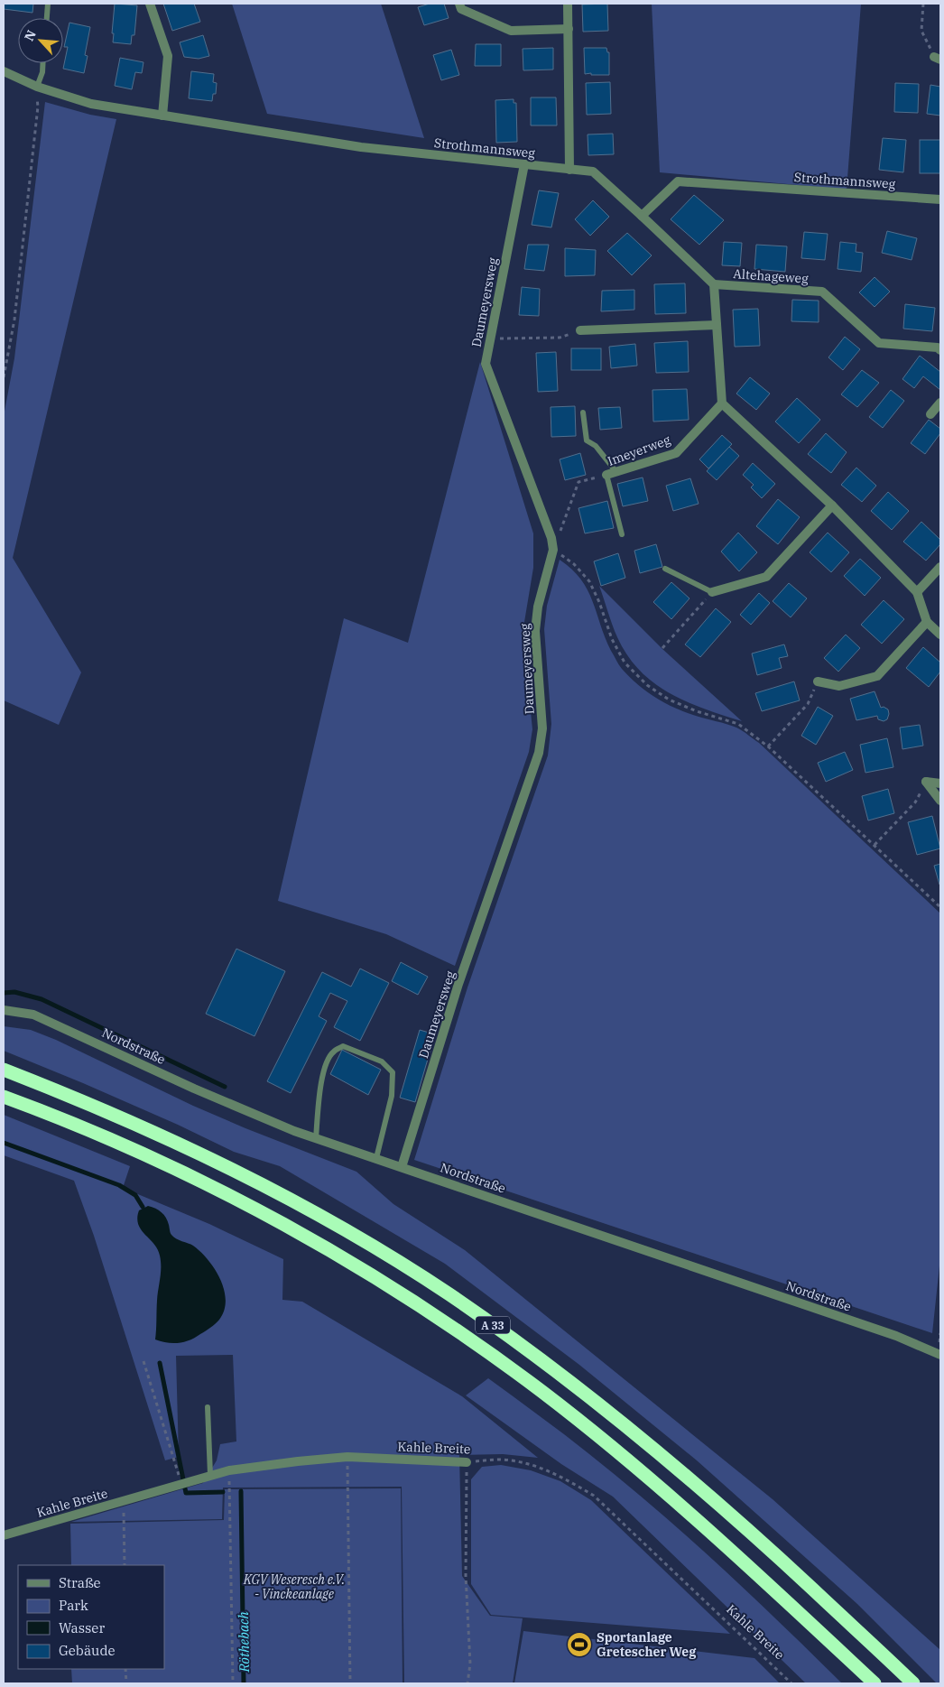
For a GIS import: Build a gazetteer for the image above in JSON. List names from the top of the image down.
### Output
{
  "streets": {
    "highway": ["A 33"],
    "street": [
      "Strothmannsweg",
      "Altehageweg",
      "Daumeyersweg",
      "Imeyerweg",
      "Nordstraße",
      "Kahle Breite"
    ]
  },
  "crossings": [
    ["Strothmannsweg", "Daumeyersweg"],
    ["Daumeyersweg", "Nordstraße"]
  ],
  "water": ["Röthebach"],
  "parks": ["KGV Weseresch e.V. - Vinckeanlage"],
  "places": {
    "sports": ["Sportanlage Gretescher Weg"]
  },
  "legend": [
    "Straße",
    "Park",
    "Wasser",
    "Gebäude"
  ],
  "north": "top left"
}
